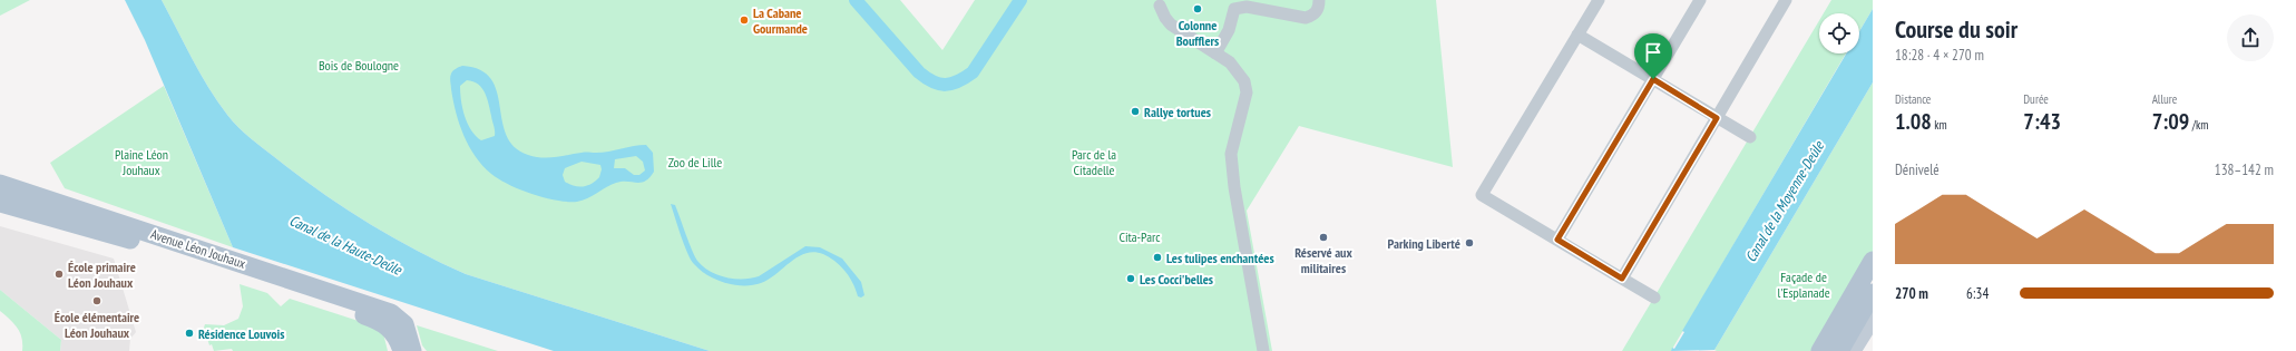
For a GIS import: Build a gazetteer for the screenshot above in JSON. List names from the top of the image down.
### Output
{
  "streets": {
    "main road": ["Avenue Léon Jouhaux"]
  },
  "water": ["Canal de la Moyenne-Deûle", "Canal de la Haute-Deûle"],
  "parks": [
    "Bois de Boulogne",
    "Plaine Léon Jouhaux",
    "Parc de la Citadelle",
    "Zoo de Lille",
    "Cita-Parc",
    "Façade de l'Esplanade"
  ],
  "places": [
    "Colonne Boufflers",
    "La Cabane Gourmande",
    "Rallye tortues",
    "Réservé aux militaires",
    "Parking Liberté",
    "Les tulipes enchantées",
    "École primaire Léon Jouhaux",
    "Les Cocci'belles",
    "École élémentaire Léon Jouhaux",
    "Résidence Louvois"
  ],
  "page": {
    "heading": ["Course du soir", "18:28 · 4 × 270 m"],
    "stats": [
      ["Distance", "1.08 km"],
      ["Durée", "7:43"],
      ["Allure", "7:09 /km"]
    ],
    "chart": ["Dénivelé", "138–142 m"],
    "list": [
      {
        "name": "270 m",
        "note": "6:34"
      }
    ]
  }
}
